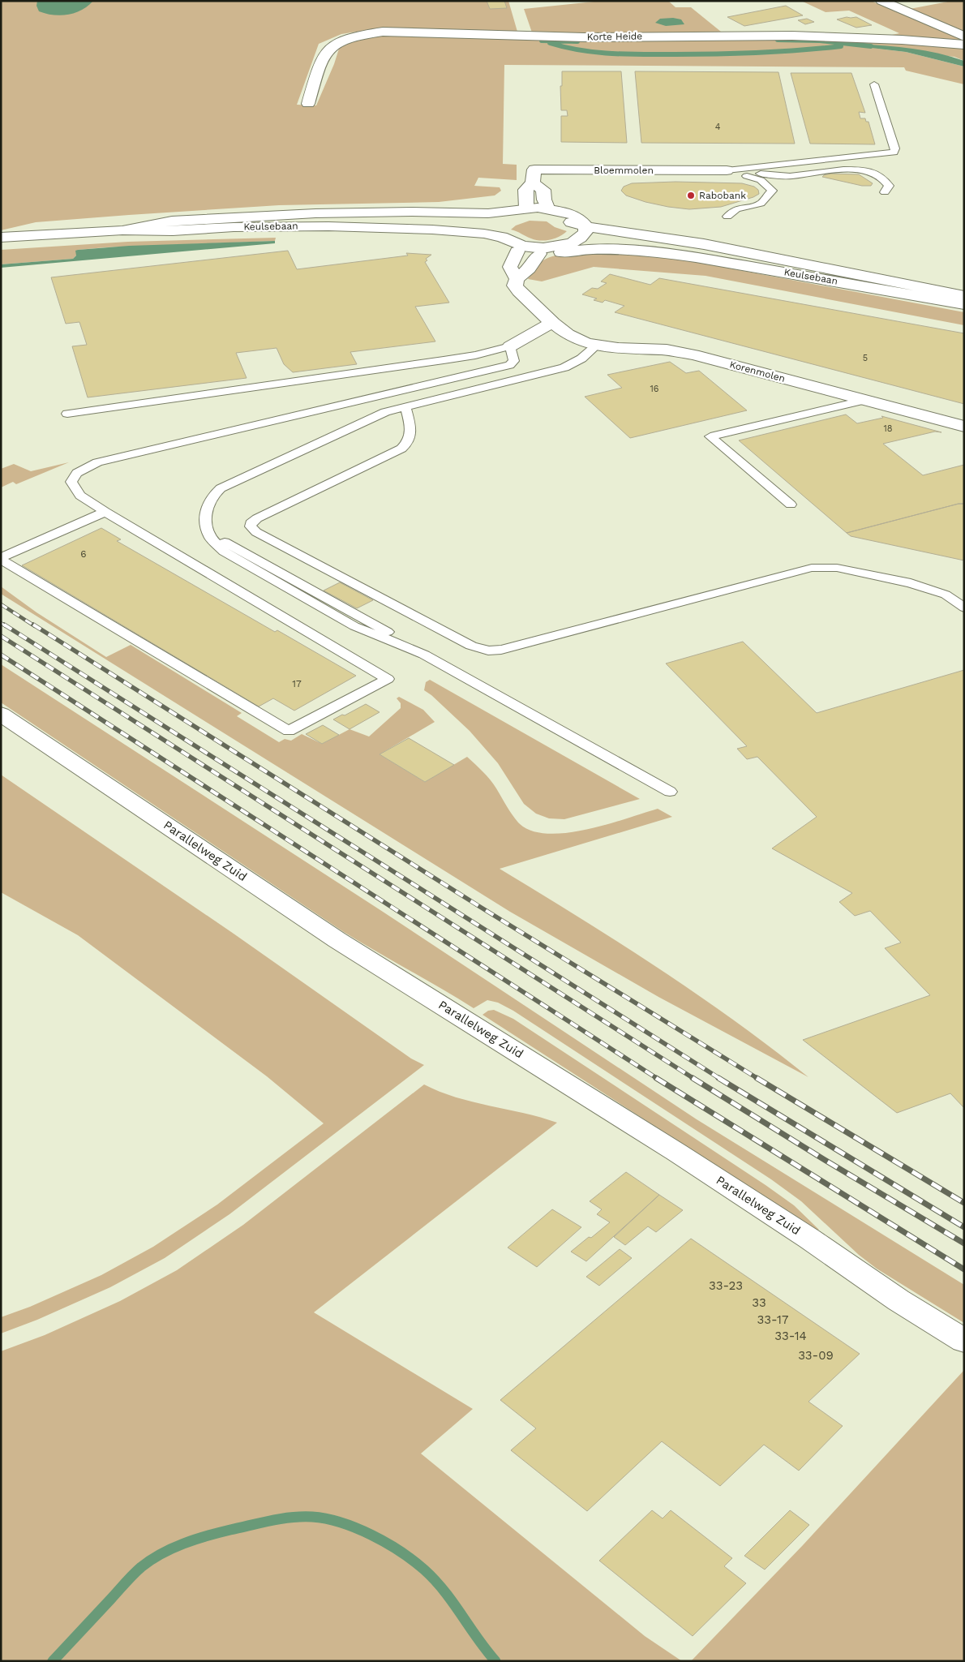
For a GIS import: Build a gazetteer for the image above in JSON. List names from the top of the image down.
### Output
{
  "streets": {
    "street": [
      "Korte Heide",
      "Bloemmolen",
      "Keulsebaan",
      "Korenmolen",
      "Parallelweg Zuid"
    ]
  },
  "crossings": [
    ["Bloemmolen", "Keulsebaan"]
  ],
  "places": ["Rabobank"],
  "house_numbers": [
    "4",
    "5",
    "16",
    "18",
    "6",
    "17",
    "33-23",
    "33",
    "33-17",
    "33-14",
    "33-09"
  ]
}
